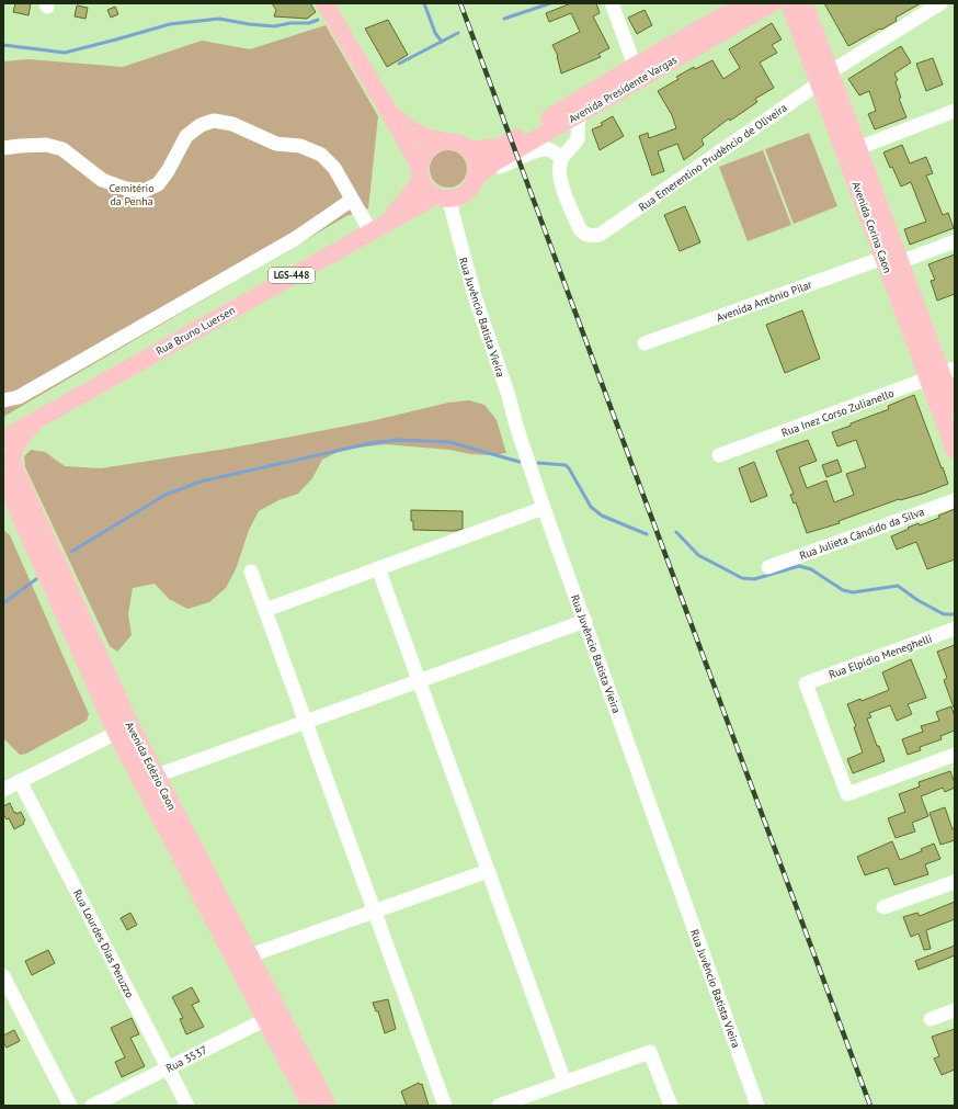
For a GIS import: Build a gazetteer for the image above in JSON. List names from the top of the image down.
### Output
{
  "streets": {
    "main road": [
      "Avenida Presidente Vargas",
      "Avenida Corina Caon",
      "LGS-448",
      "Rua Bruno Luersen",
      "Avenida Edézio Caon"
    ],
    "street": [
      "Rua Emerentino Prudêncio de Oliveira",
      "Avenida Antônio Pilar",
      "Rua Juvêncio Batista Vieira",
      "Rua Inez Corso Zulianello",
      "Rua Julieta Cândido da Silva",
      "Rua Elpídio Meneghelli",
      "Rua Lourdes Dias Peruzzo",
      "Rua 3537"
    ]
  },
  "crossings": [
    ["Avenida Presidente Vargas", "Rua Juvêncio Batista Vieira"],
    ["Avenida Presidente Vargas", "Rua Bruno Luersen"],
    ["Rua Emerentino Prudêncio de Oliveira", "Avenida Corina Caon"],
    ["Avenida Corina Caon", "Avenida Antônio Pilar"],
    ["Avenida Corina Caon", "Rua Inez Corso Zulianello"],
    ["Rua Juvêncio Batista Vieira", "Rua Bruno Luersen"],
    ["Rua Bruno Luersen", "Avenida Edézio Caon"],
    ["Avenida Edézio Caon", "Rua 3537"],
    ["Rua Lourdes Dias Peruzzo", "Rua 3537"]
  ],
  "parks": ["Cemitério da Penha"]
}
